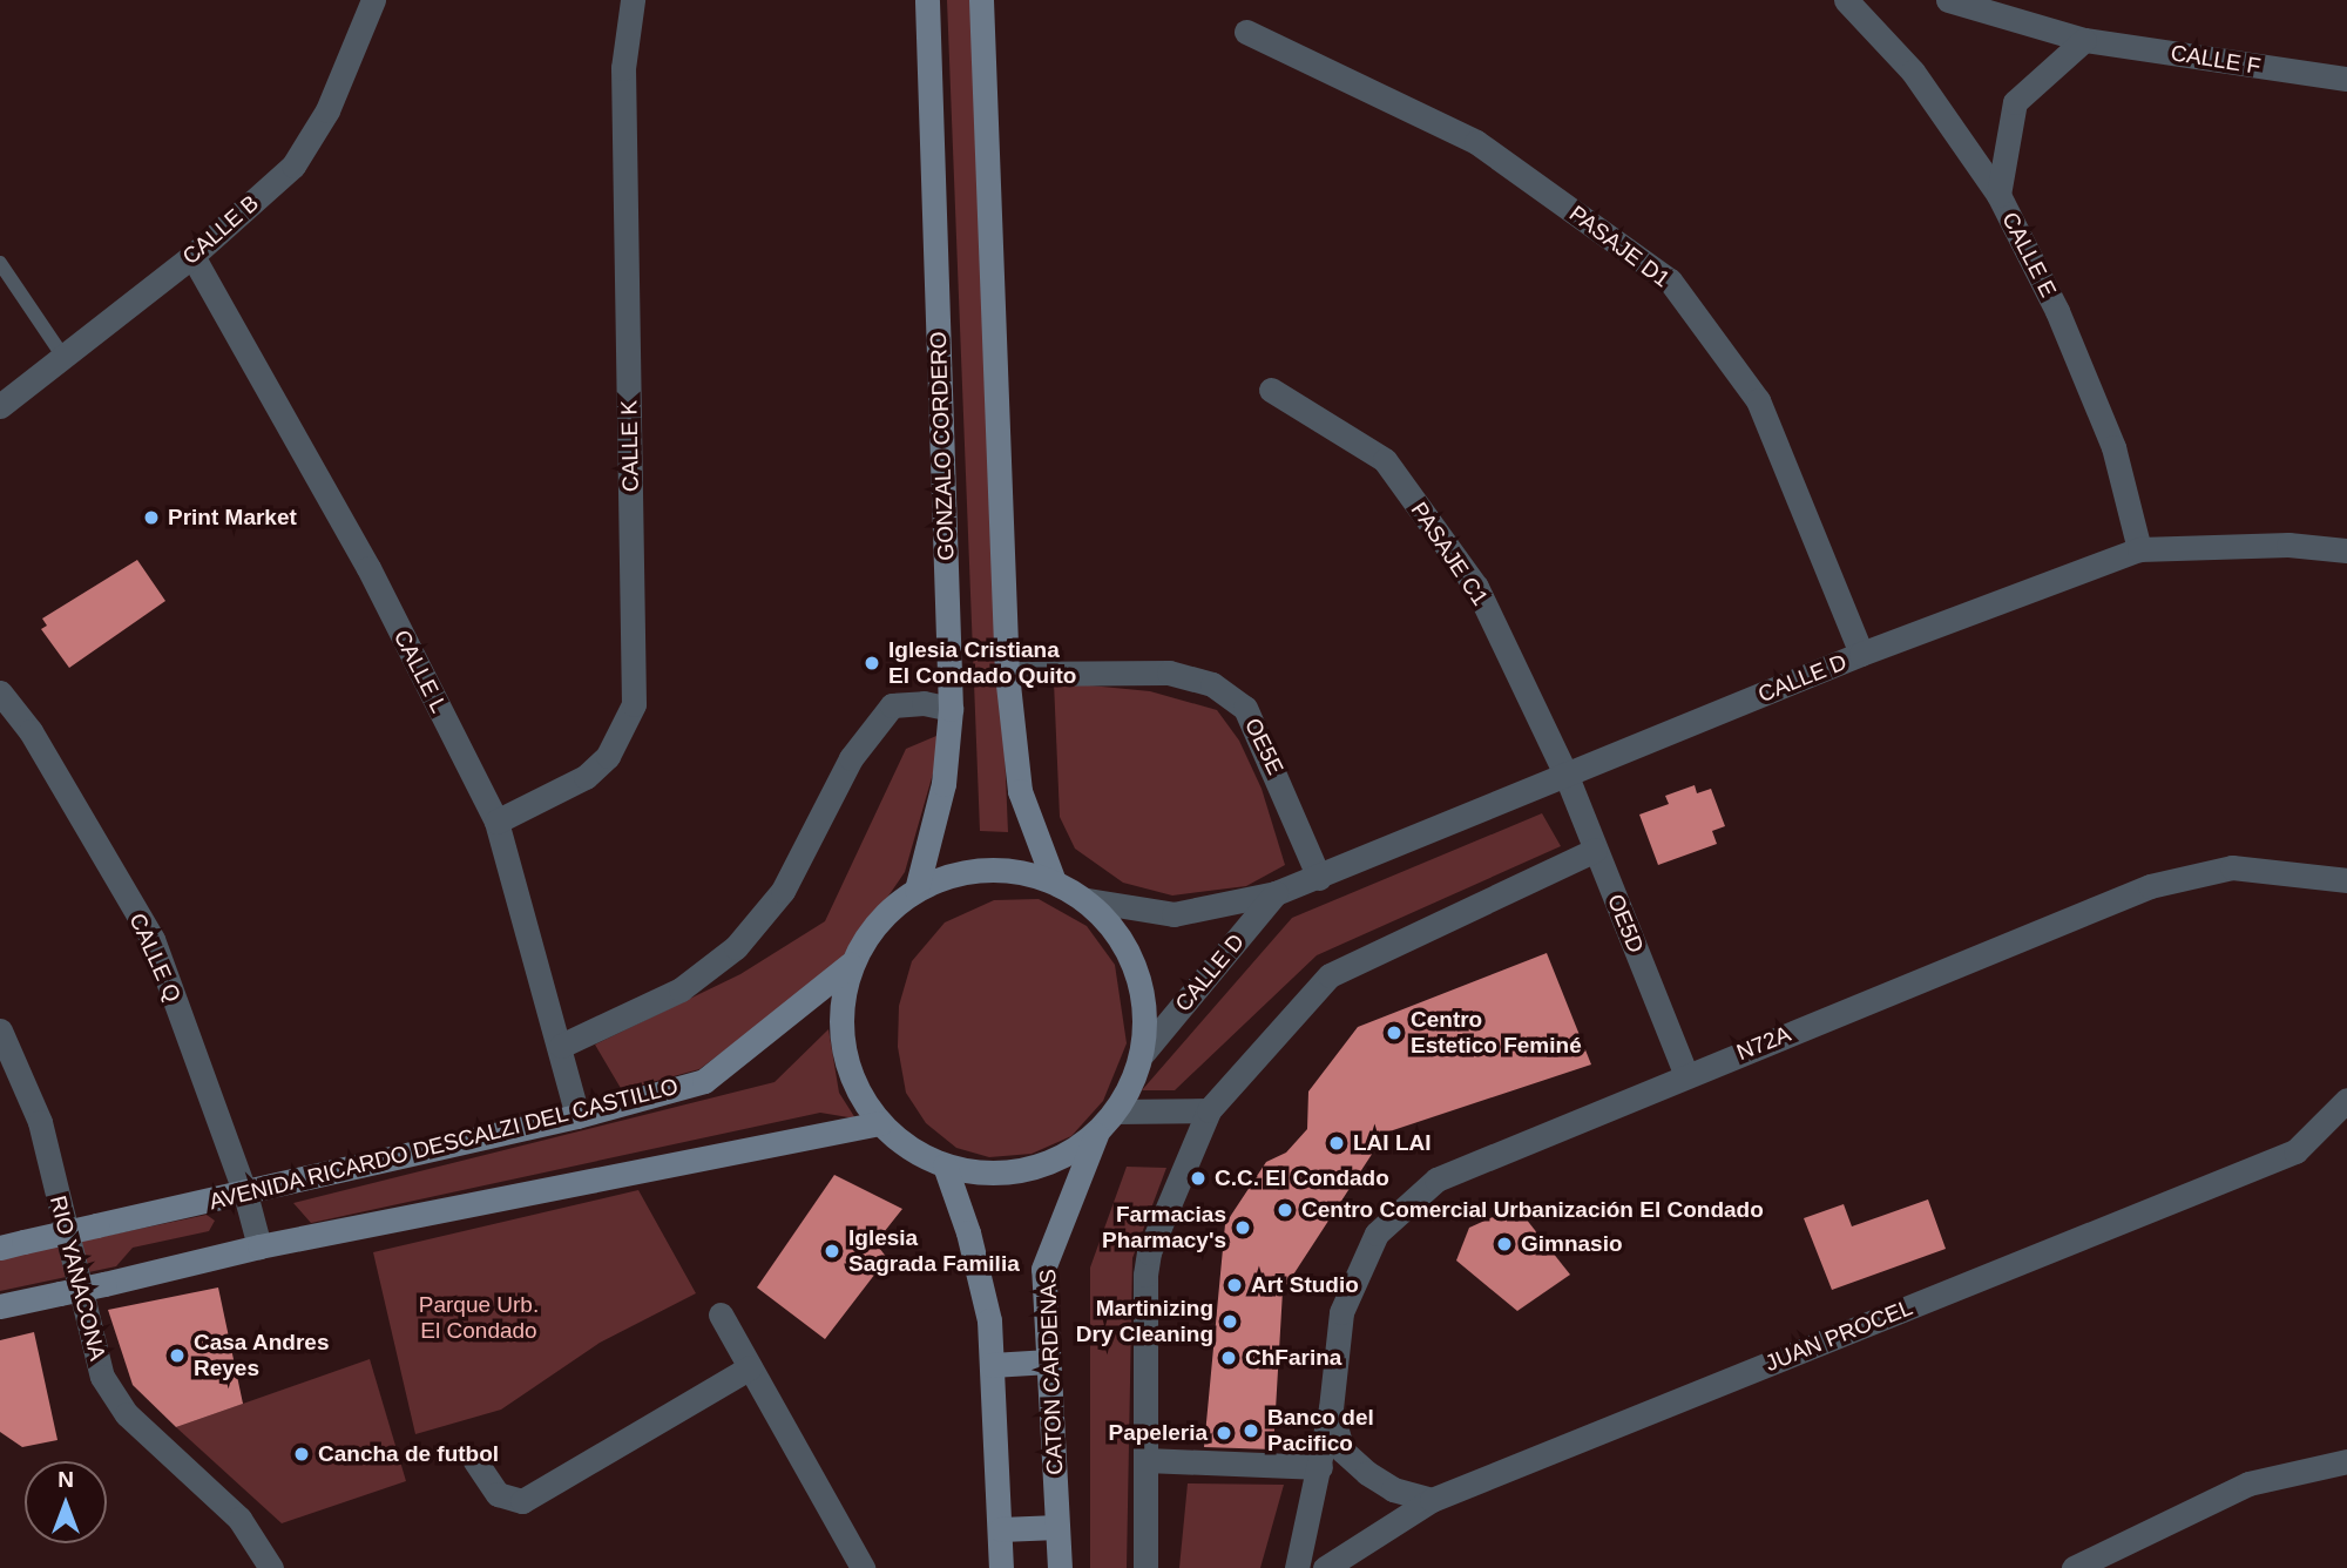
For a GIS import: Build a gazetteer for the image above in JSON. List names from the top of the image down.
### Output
{
  "streets": {
    "street": [
      "CALLE F",
      "CALLE B",
      "PASAJE D1",
      "CALLE E",
      "CALLE K",
      "GONZALO CORDERO",
      "PASAJE C1",
      "CALLE L",
      "CALLE D",
      "OE5E",
      "OE5D",
      "CALLE Q",
      "N72A",
      "AVENIDA RICARDO DESCALZI DEL CASTILLO",
      "RIO YANACONA",
      "JUAN PROCEL",
      "CATON CARDENAS"
    ]
  },
  "crossings": [
    ["CALLE B", "CALLE L"],
    ["PASAJE D1", "CALLE D"],
    ["CALLE E", "CALLE D"],
    ["CALLE K", "CALLE L"],
    ["PASAJE C1", "CALLE D"],
    ["PASAJE C1", "OE5D"],
    ["CALLE L", "AVENIDA RICARDO DESCALZI DEL CASTILLO"],
    ["CALLE D", "OE5E"],
    ["CALLE D", "OE5D"],
    ["OE5D", "N72A"],
    ["CALLE Q", "AVENIDA RICARDO DESCALZI DEL CASTILLO"],
    ["N72A", "JUAN PROCEL"]
  ],
  "parks": ["Parque Urb. El Condado"],
  "places": [
    "Print Market",
    "Iglesia Cristiana El Condado Quito",
    "Centro Estetico Feminé",
    "LAI LAI",
    "C.C. El Condado",
    "Centro Comercial Urbanización El Condado",
    "Farmacias Pharmacy's",
    "Gimnasio",
    "Iglesia Sagrada Familia",
    "Art Studio",
    "Martinizing Dry Cleaning",
    "Casa Andres Reyes",
    "ChFarina",
    "Banco del Pacifico",
    "Papeleria",
    "Cancha de futbol"
  ],
  "north": "top"
}
